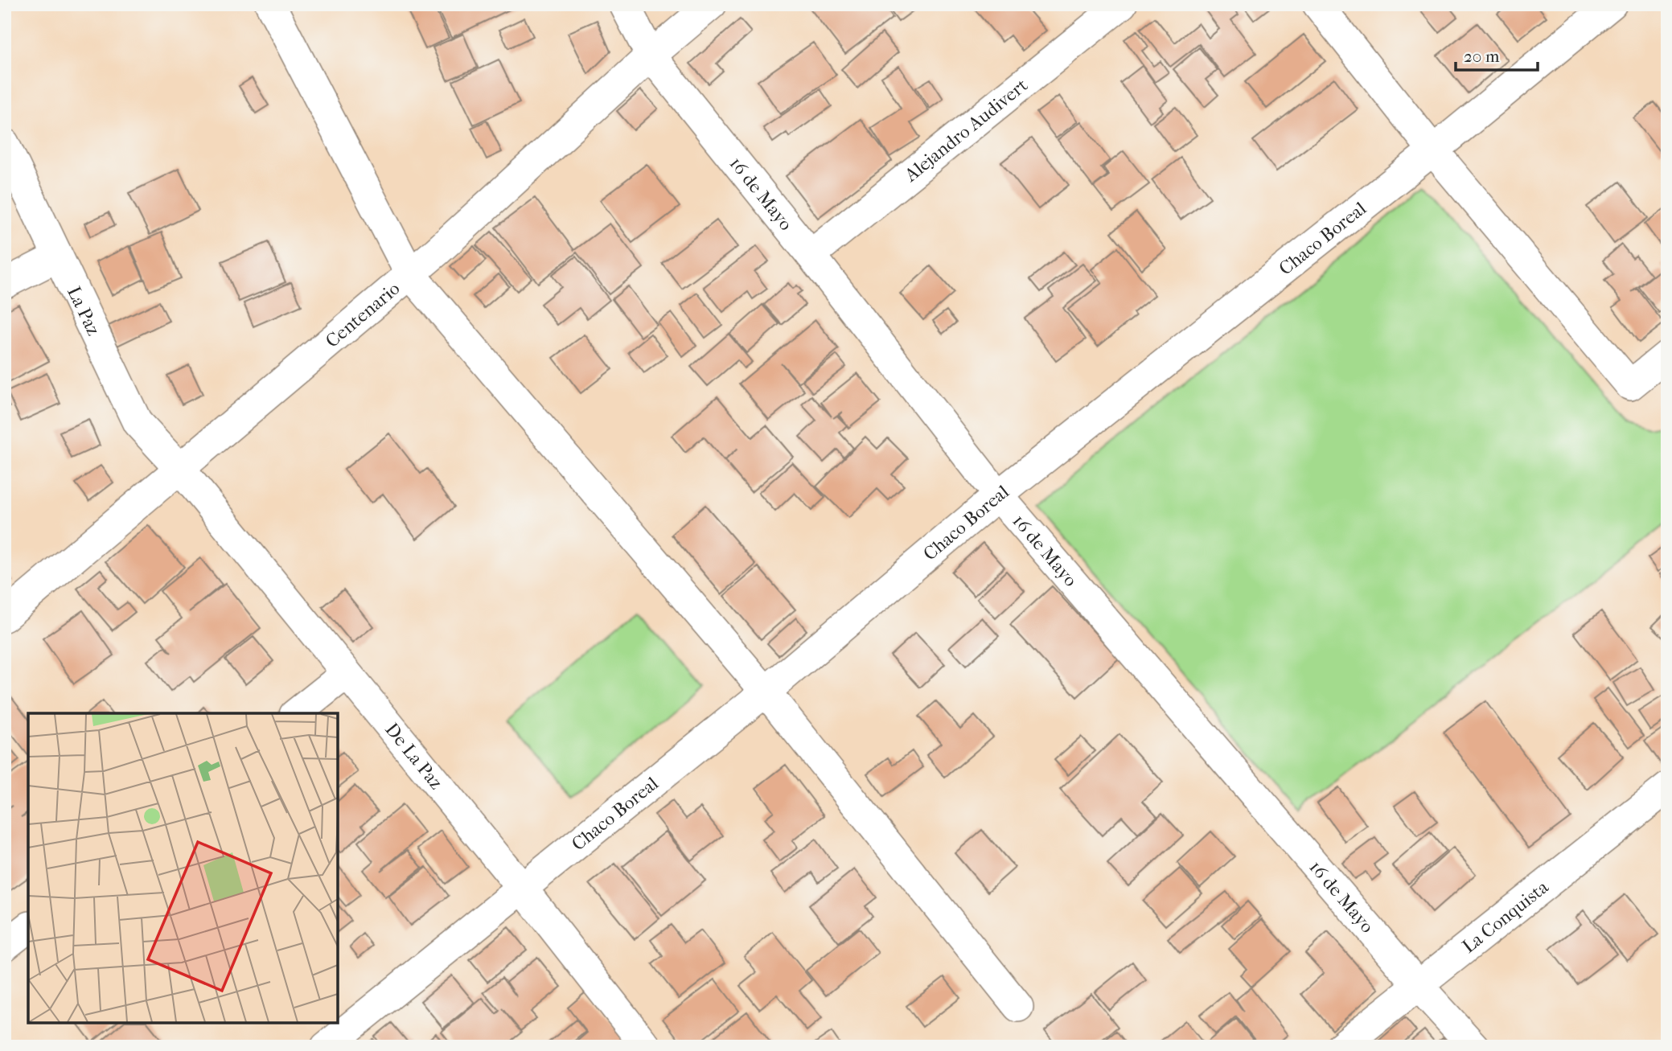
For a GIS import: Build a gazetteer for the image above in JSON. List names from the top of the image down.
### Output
{
  "streets": {
    "street": [
      "Alejandro Audivert",
      "16 de Mayo",
      "Chaco Boreal",
      "La Paz",
      "Centenario",
      "De La Paz",
      "La Conquista"
    ]
  },
  "crossings": [
    ["Alejandro Audivert", "16 de Mayo"],
    ["16 de Mayo", "Chaco Boreal"],
    ["16 de Mayo", "Centenario"],
    ["16 de Mayo", "La Conquista"],
    ["Chaco Boreal", "De La Paz"],
    ["La Paz", "Centenario"],
    ["La Paz", "De La Paz"],
    ["Centenario", "De La Paz"]
  ],
  "scale_bar": "20 m"
}
